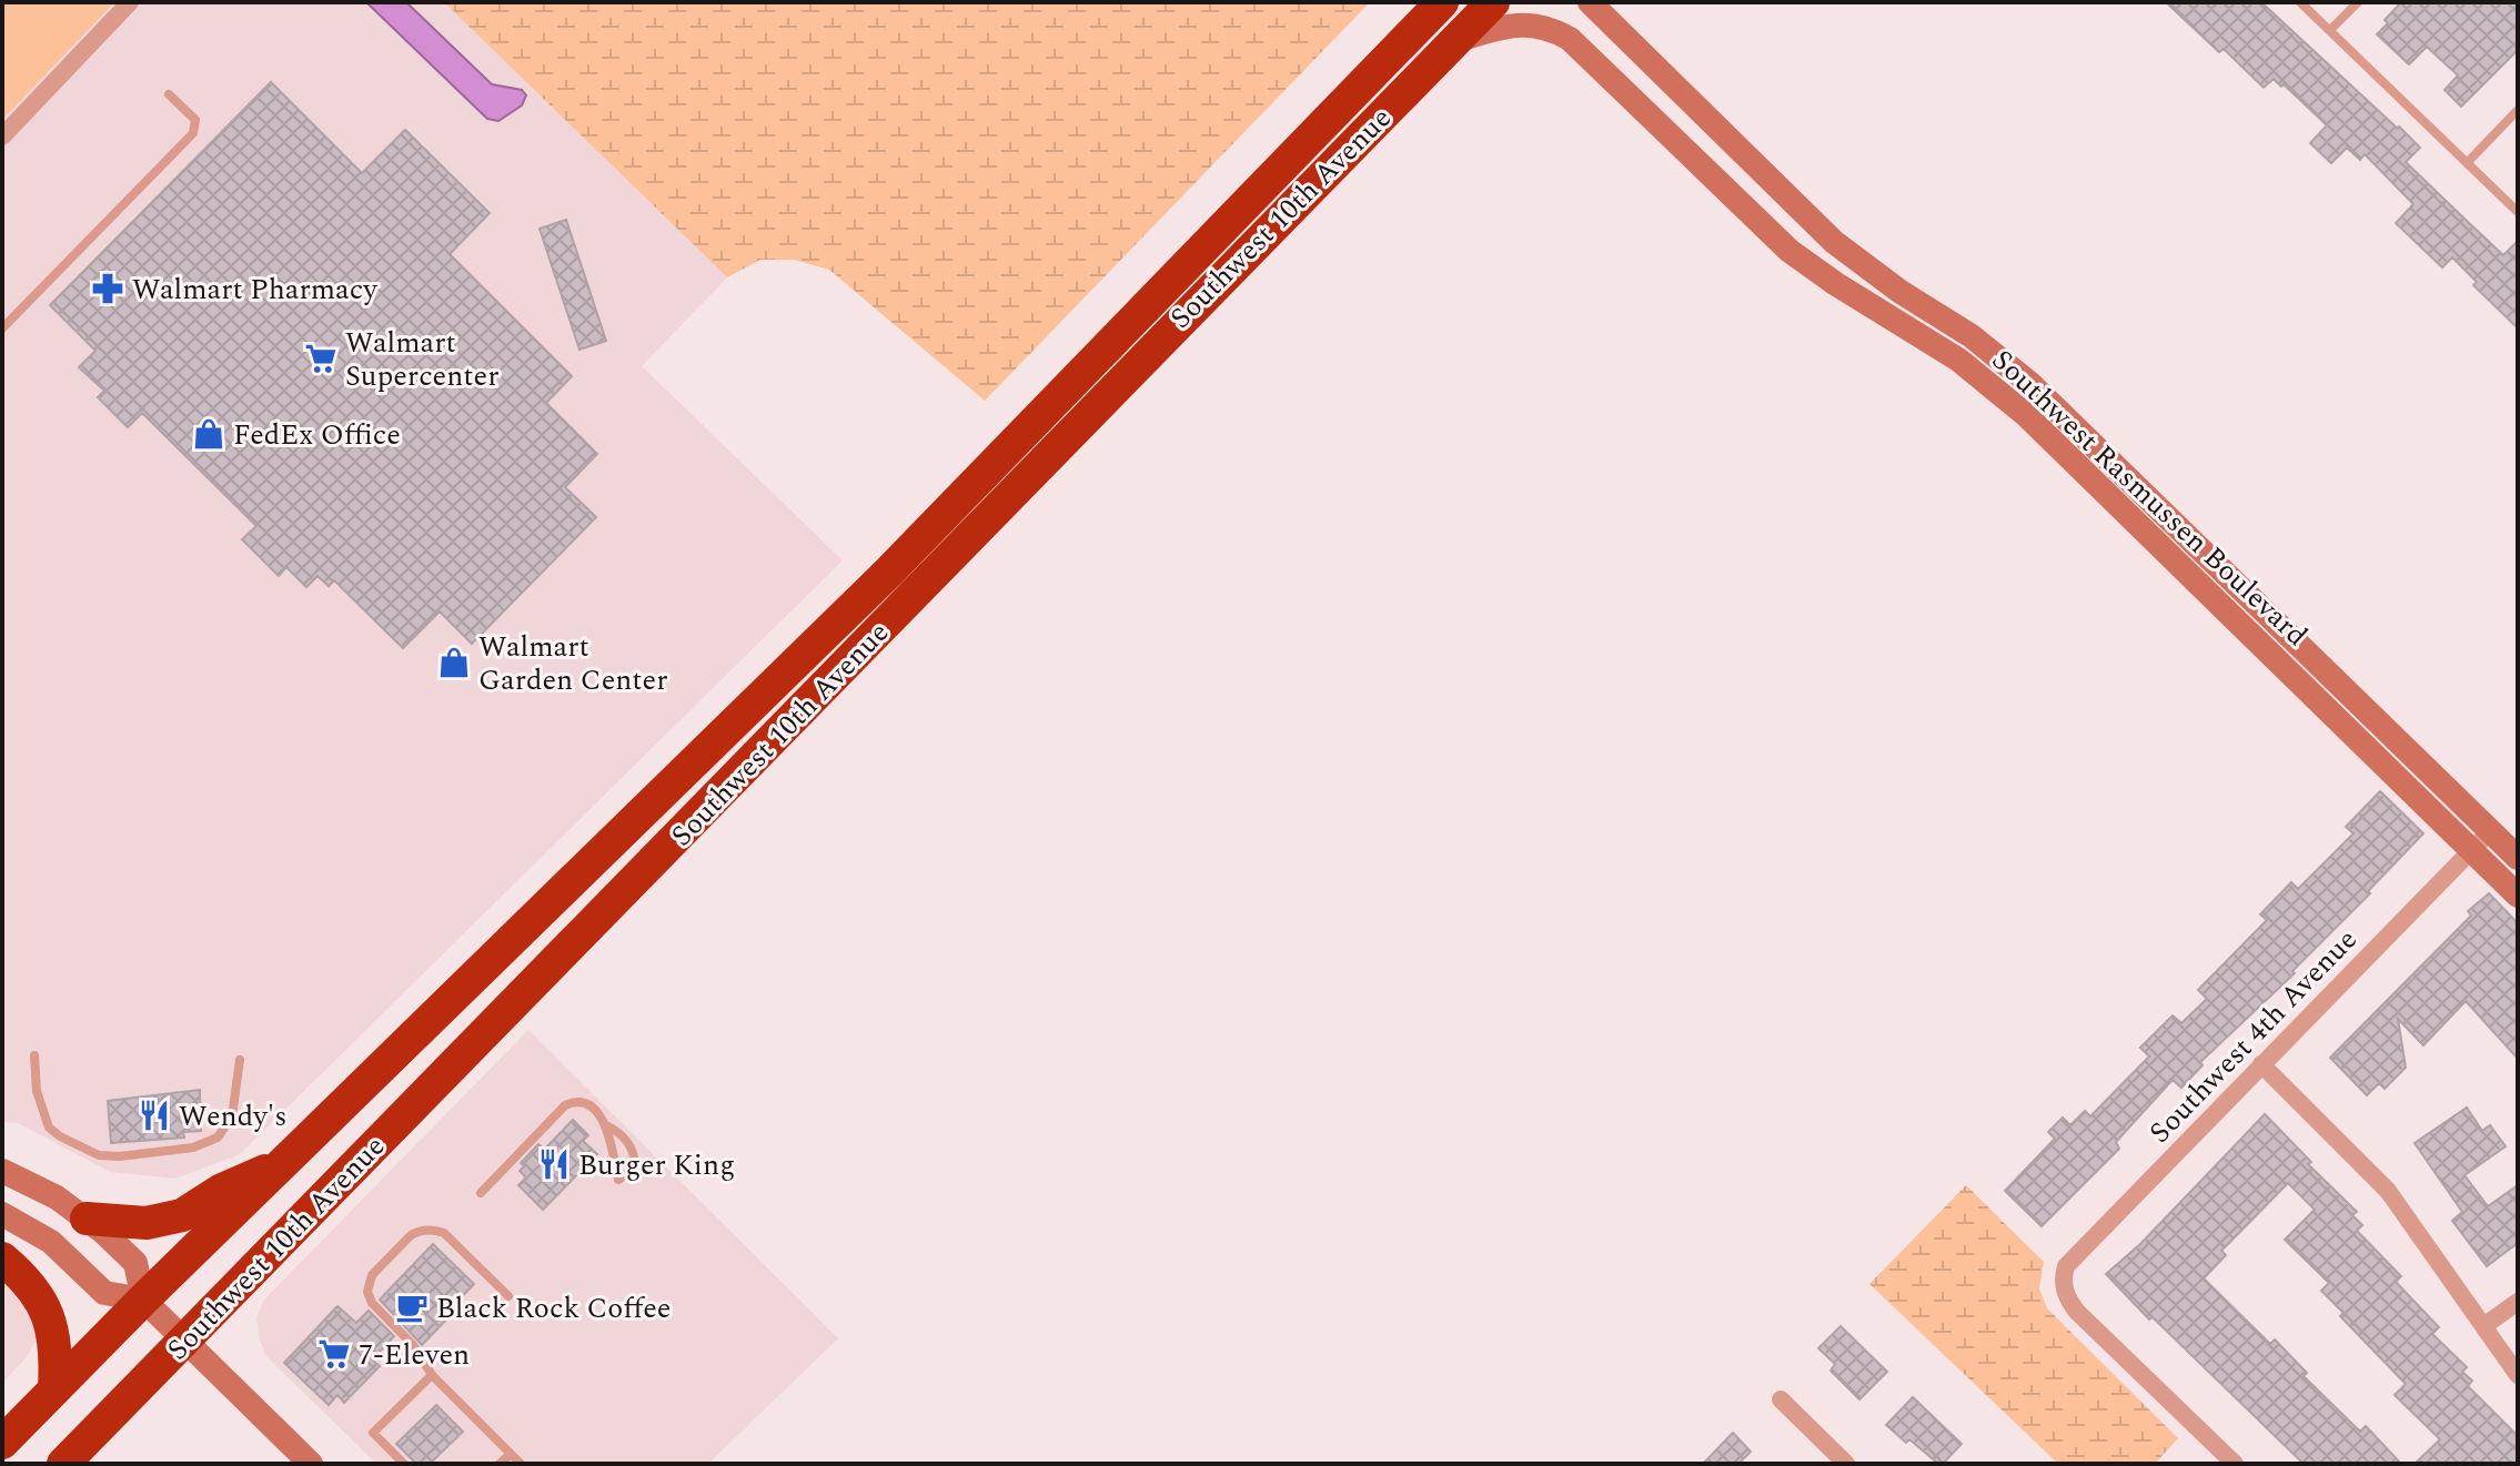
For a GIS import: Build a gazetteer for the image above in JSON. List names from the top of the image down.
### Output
{
  "streets": {
    "highway": ["Southwest 10th Avenue"],
    "street": ["Southwest Rasmussen Boulevard", "Southwest 4th Avenue"]
  },
  "crossings": [
    ["Southwest 10th Avenue", "Southwest Rasmussen Boulevard"],
    ["Southwest Rasmussen Boulevard", "Southwest 4th Avenue"]
  ],
  "places": {
    "pharmacy": ["Walmart Pharmacy"],
    "supermarket": ["Walmart Supercenter", "7-Eleven"],
    "shop": ["FedEx Office", "Walmart Garden Center"],
    "restaurant": ["Wendy's", "Burger King"],
    "cafe": ["Black Rock Coffee"]
  }
}
